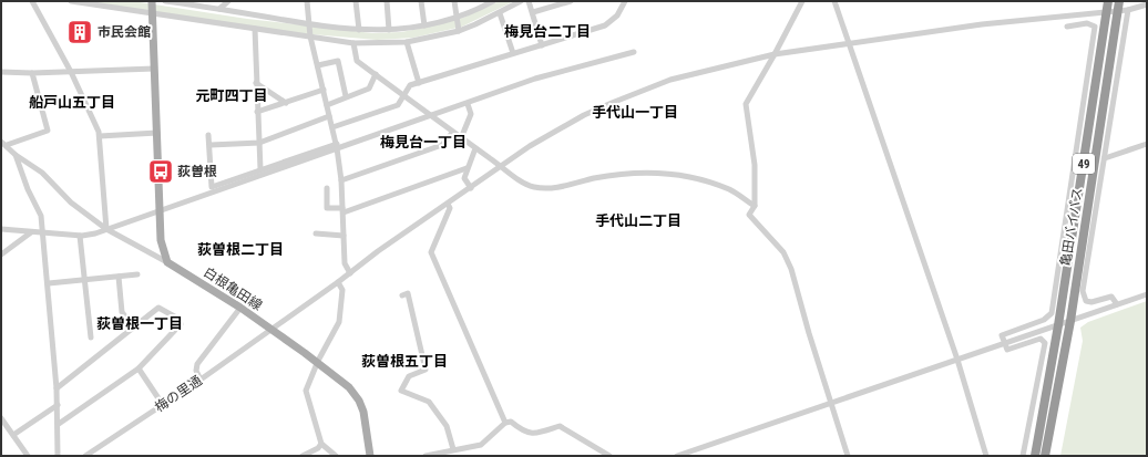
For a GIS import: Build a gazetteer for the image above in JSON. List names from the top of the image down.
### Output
{
  "streets": {
    "highway": ["49", "亀田バイパス"],
    "main road": ["白根亀田線"],
    "street": ["梅の里通"]
  },
  "crossings": [
    ["亀田バイパス", "梅の里通"],
    ["白根亀田線", "梅の里通"]
  ],
  "districts": [
    "梅見台二丁目",
    "元町四丁目",
    "船戸山五丁目",
    "手代山一丁目",
    "梅見台一丁目",
    "手代山二丁目",
    "荻曽根二丁目",
    "荻曽根一丁目",
    "荻曽根五丁目"
  ],
  "places": {
    "building": ["市民会館"],
    "bus stop": ["荻曽根"]
  }
}
